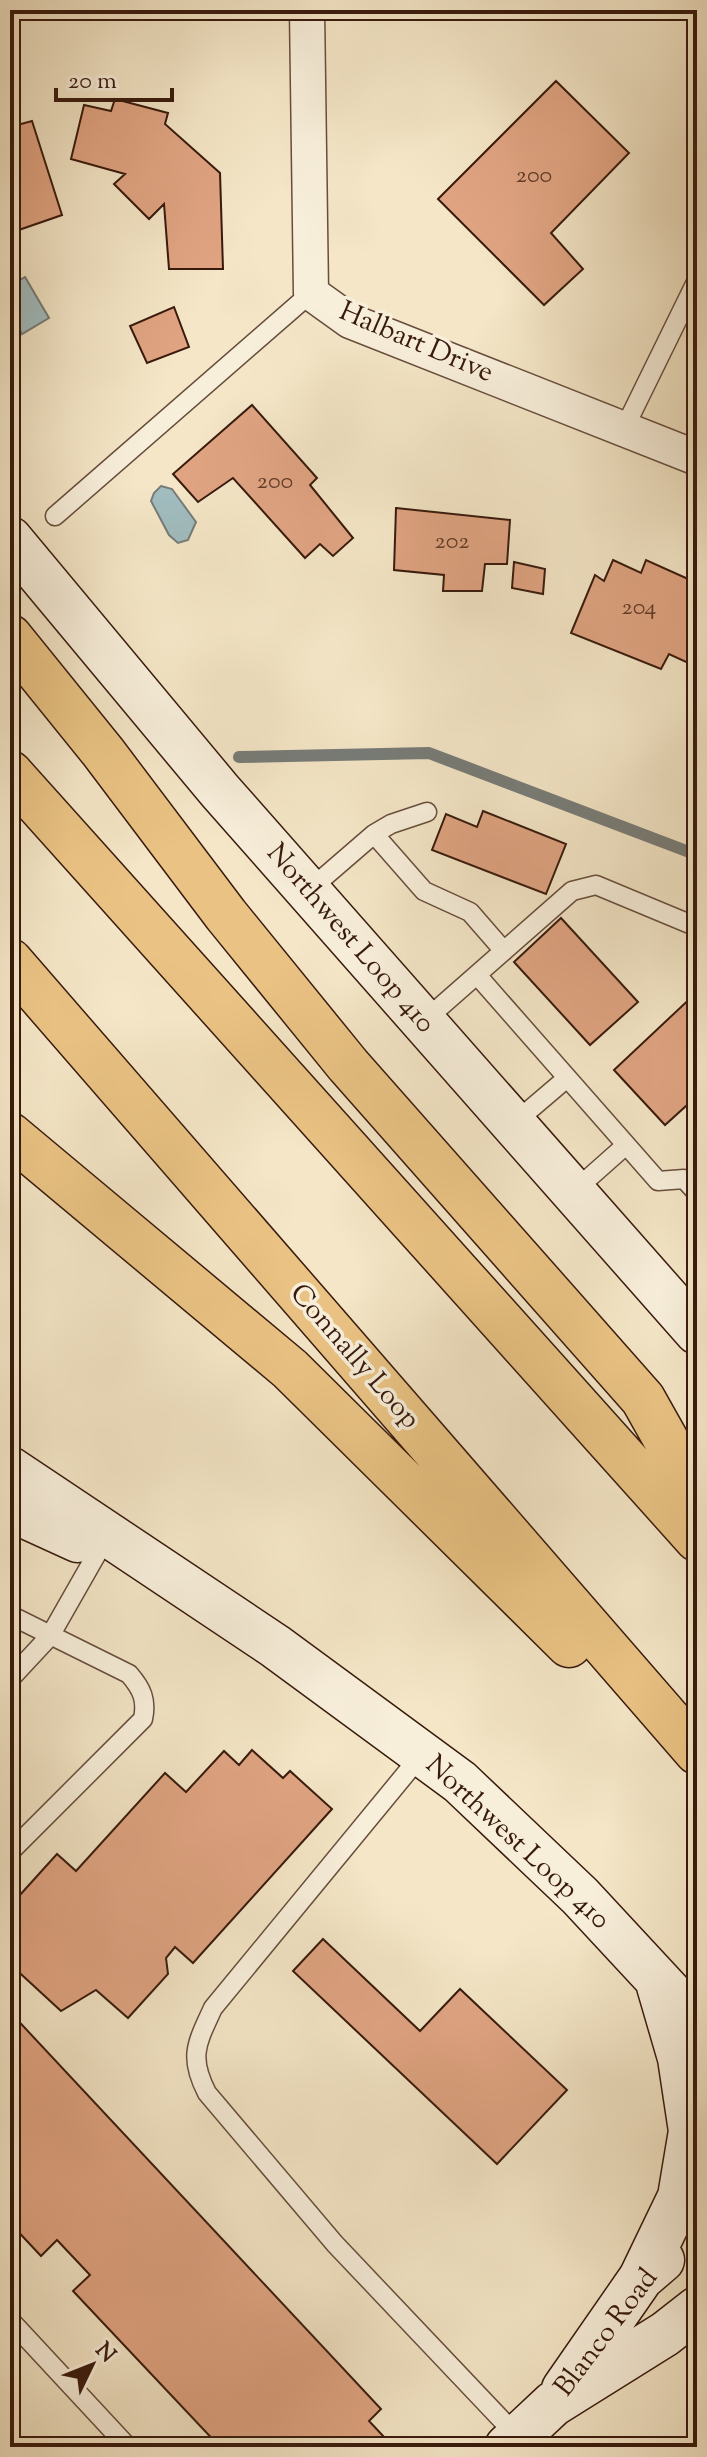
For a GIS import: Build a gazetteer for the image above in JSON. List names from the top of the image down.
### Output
{
  "streets": {
    "highway": ["Connally Loop"],
    "main road": ["Northwest Loop 410", "Blanco Road"],
    "street": ["Halbart Drive"]
  },
  "house_numbers": [
    "200",
    "200",
    "202",
    "204"
  ],
  "scale_bar": "20 m",
  "north": "top right"
}
